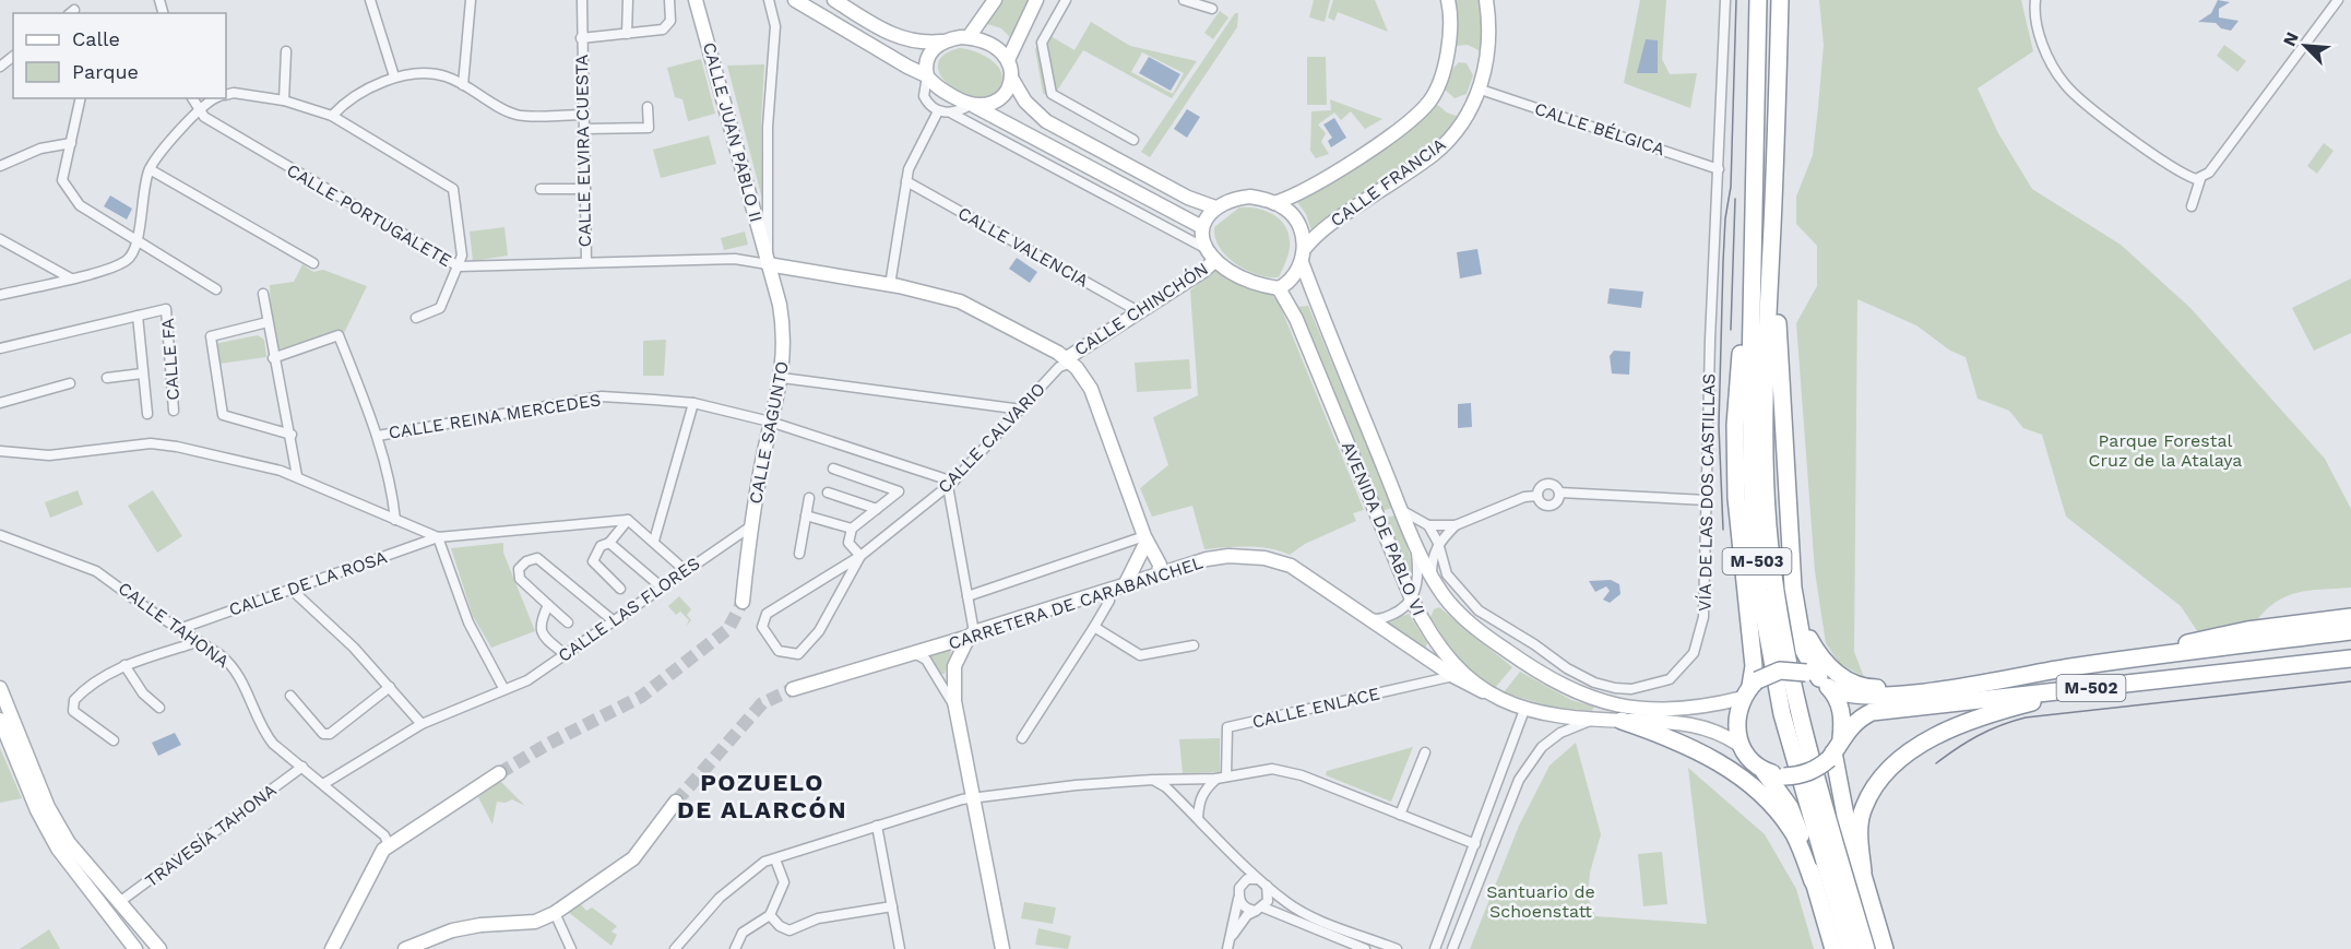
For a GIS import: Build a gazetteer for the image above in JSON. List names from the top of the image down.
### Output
{
  "streets": {
    "highway": ["M-503", "M-502"],
    "street": [
      "CALLE BÉLGICA",
      "CALLE JUAN PABLO II",
      "CALLE ELVIRA CUESTA",
      "CALLE FRANCIA",
      "CALLE PORTUGALETE",
      "CALLE VALENCIA",
      "CALLE CHINCHÓN",
      "CALLE FA",
      "CALLE REINA MERCEDES",
      "CALLE SAGUNTO",
      "CALLE CALVARIO",
      "VÍA DE LAS DOS CASTILLAS",
      "AVENIDA DE PABLO VI",
      "CALLE DE LA ROSA",
      "CARRETERA DE CARABANCHEL",
      "CALLE LAS FLORES",
      "CALLE TAHONA",
      "CALLE ENLACE",
      "TRAVESÍA TAHONA"
    ]
  },
  "crossings": [
    ["CALLE BÉLGICA", "CALLE FRANCIA"],
    ["CALLE BÉLGICA", "VÍA DE LAS DOS CASTILLAS"],
    ["CALLE JUAN PABLO II", "CALLE PORTUGALETE"],
    ["CALLE JUAN PABLO II", "CALLE SAGUNTO"],
    ["CALLE ELVIRA CUESTA", "CALLE PORTUGALETE"],
    ["CALLE FRANCIA", "CALLE CHINCHÓN"],
    ["CALLE FRANCIA", "AVENIDA DE PABLO VI"],
    ["CALLE PORTUGALETE", "CALLE SAGUNTO"],
    ["CALLE VALENCIA", "CALLE CHINCHÓN"],
    ["CALLE CHINCHÓN", "CALLE CALVARIO"],
    ["CALLE CHINCHÓN", "AVENIDA DE PABLO VI"],
    ["CALLE REINA MERCEDES", "CALLE SAGUNTO"],
    ["CALLE REINA MERCEDES", "CALLE CALVARIO"],
    ["CALLE SAGUNTO", "CALLE LAS FLORES"],
    ["VÍA DE LAS DOS CASTILLAS", "AVENIDA DE PABLO VI"],
    ["AVENIDA DE PABLO VI", "M-503"],
    ["AVENIDA DE PABLO VI", "CARRETERA DE CARABANCHEL"],
    ["AVENIDA DE PABLO VI", "M-502"],
    ["M-503", "M-502"],
    ["CALLE DE LA ROSA", "CALLE TAHONA"],
    ["CARRETERA DE CARABANCHEL", "CALLE ENLACE"],
    ["CALLE LAS FLORES", "CALLE TAHONA"],
    ["CALLE TAHONA", "TRAVESÍA TAHONA"]
  ],
  "districts": ["POZUELO DE ALARCÓN"],
  "parks": ["Parque Forestal Cruz de la Atalaya", "Santuario de Schoenstatt"],
  "legend": ["Calle", "Parque"],
  "north": "top left"
}
